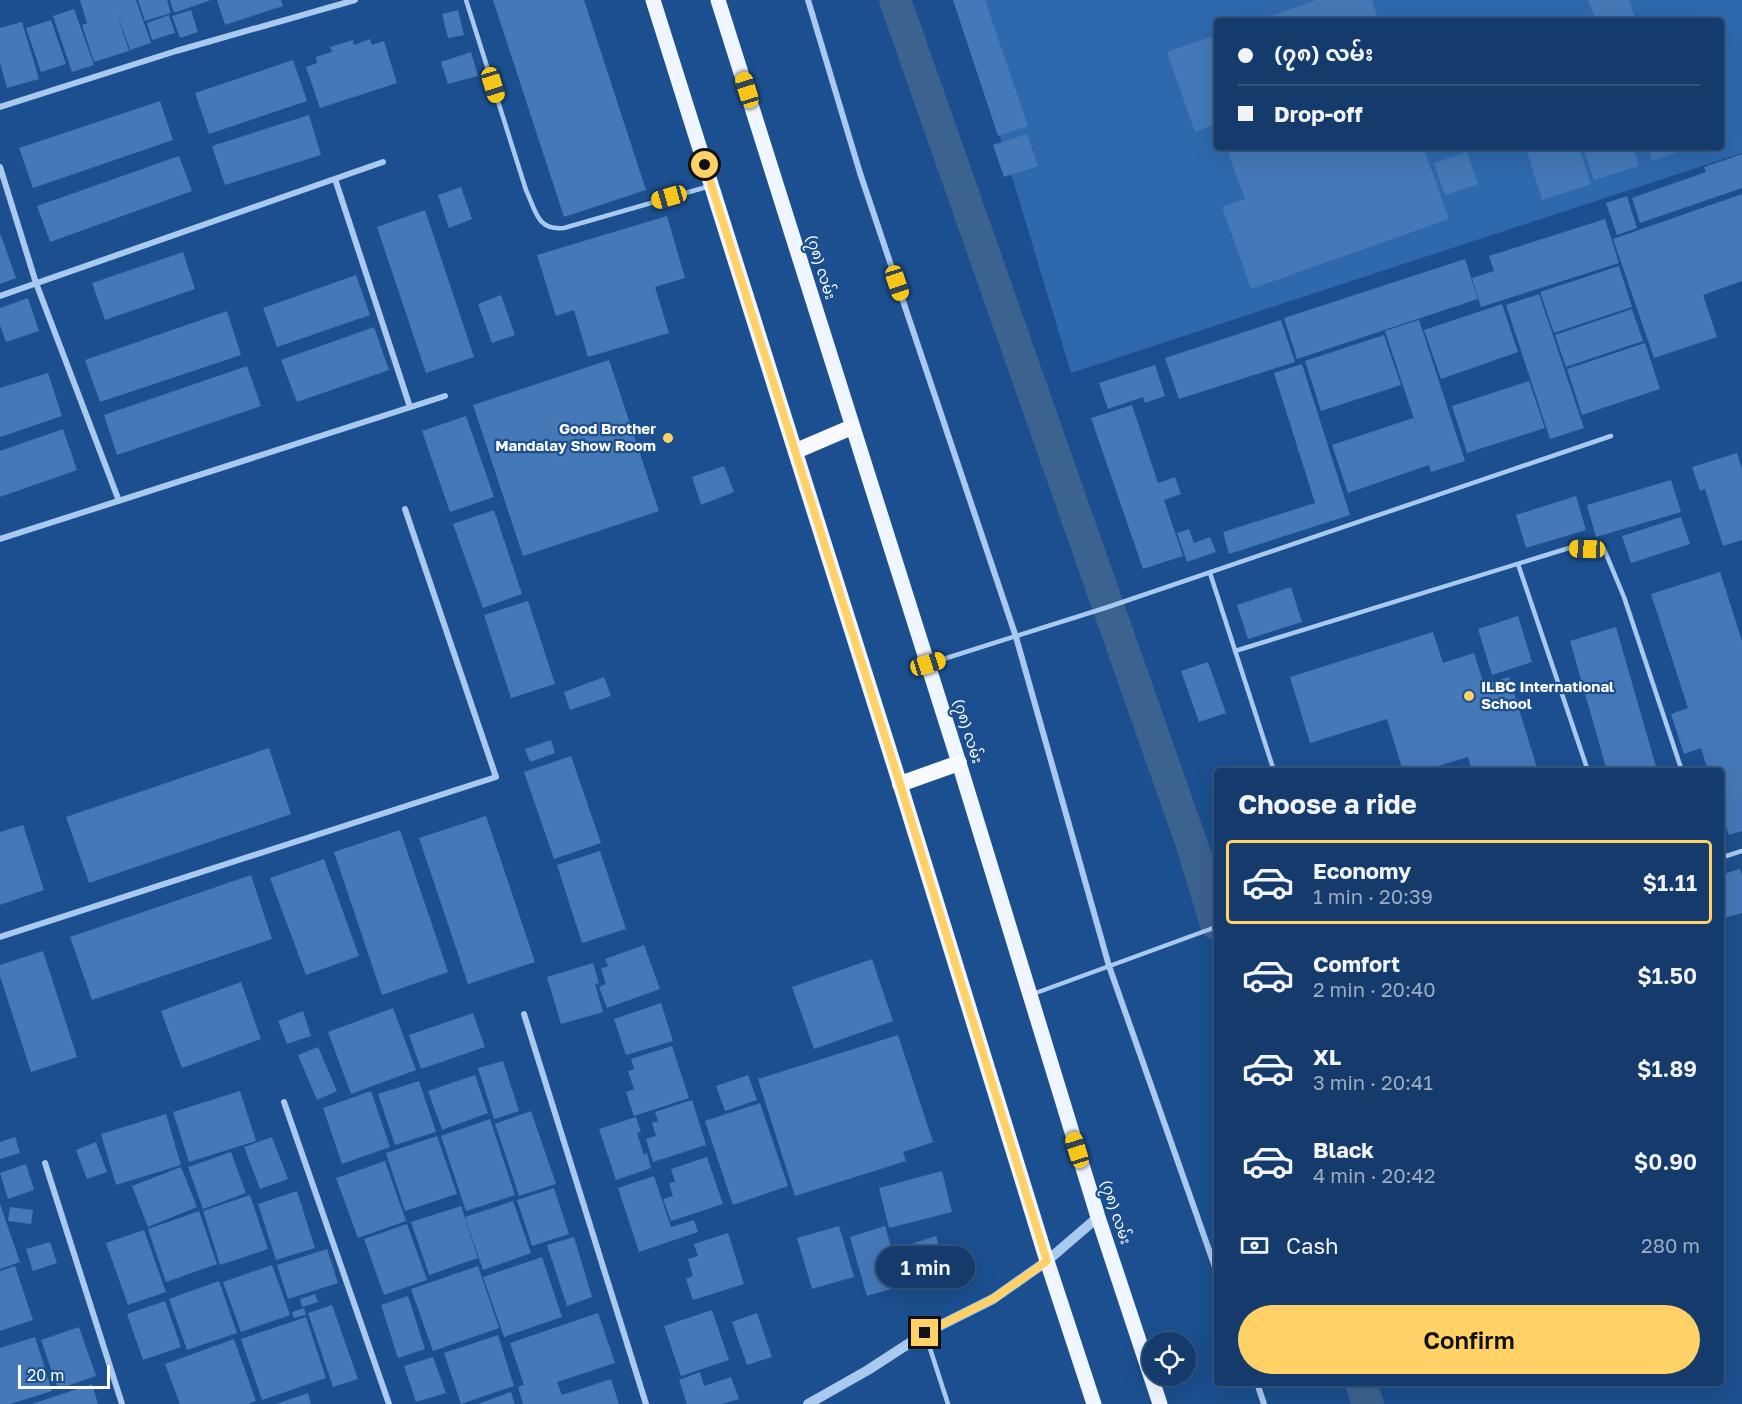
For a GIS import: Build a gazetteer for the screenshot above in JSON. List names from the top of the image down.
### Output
{
  "streets": {
    "main road": ["(၇၈) လမ်း"]
  },
  "places": ["Good Brother Mandalay Show Room", "ILBC International School"],
  "scale_bar": "20 m",
  "page": {
    "banner": ["(၇၈) လမ်း", "Drop-off"],
    "heading": "Choose a ride",
    "list": [
      {
        "name": "Economy",
        "note": "1 min · 20:39",
        "value": "$1.11"
      },
      {
        "name": "Comfort",
        "note": "2 min · 20:40",
        "value": "$1.50"
      },
      {
        "name": "XL",
        "note": "3 min · 20:41",
        "value": "$1.89"
      },
      {
        "name": "Black",
        "note": "4 min · 20:42",
        "value": "$0.90"
      }
    ],
    "pay": ["Cash", "280 m"],
    "bubble": "1 min",
    "buttons": "Confirm",
    "scale": "20 m"
  }
}
